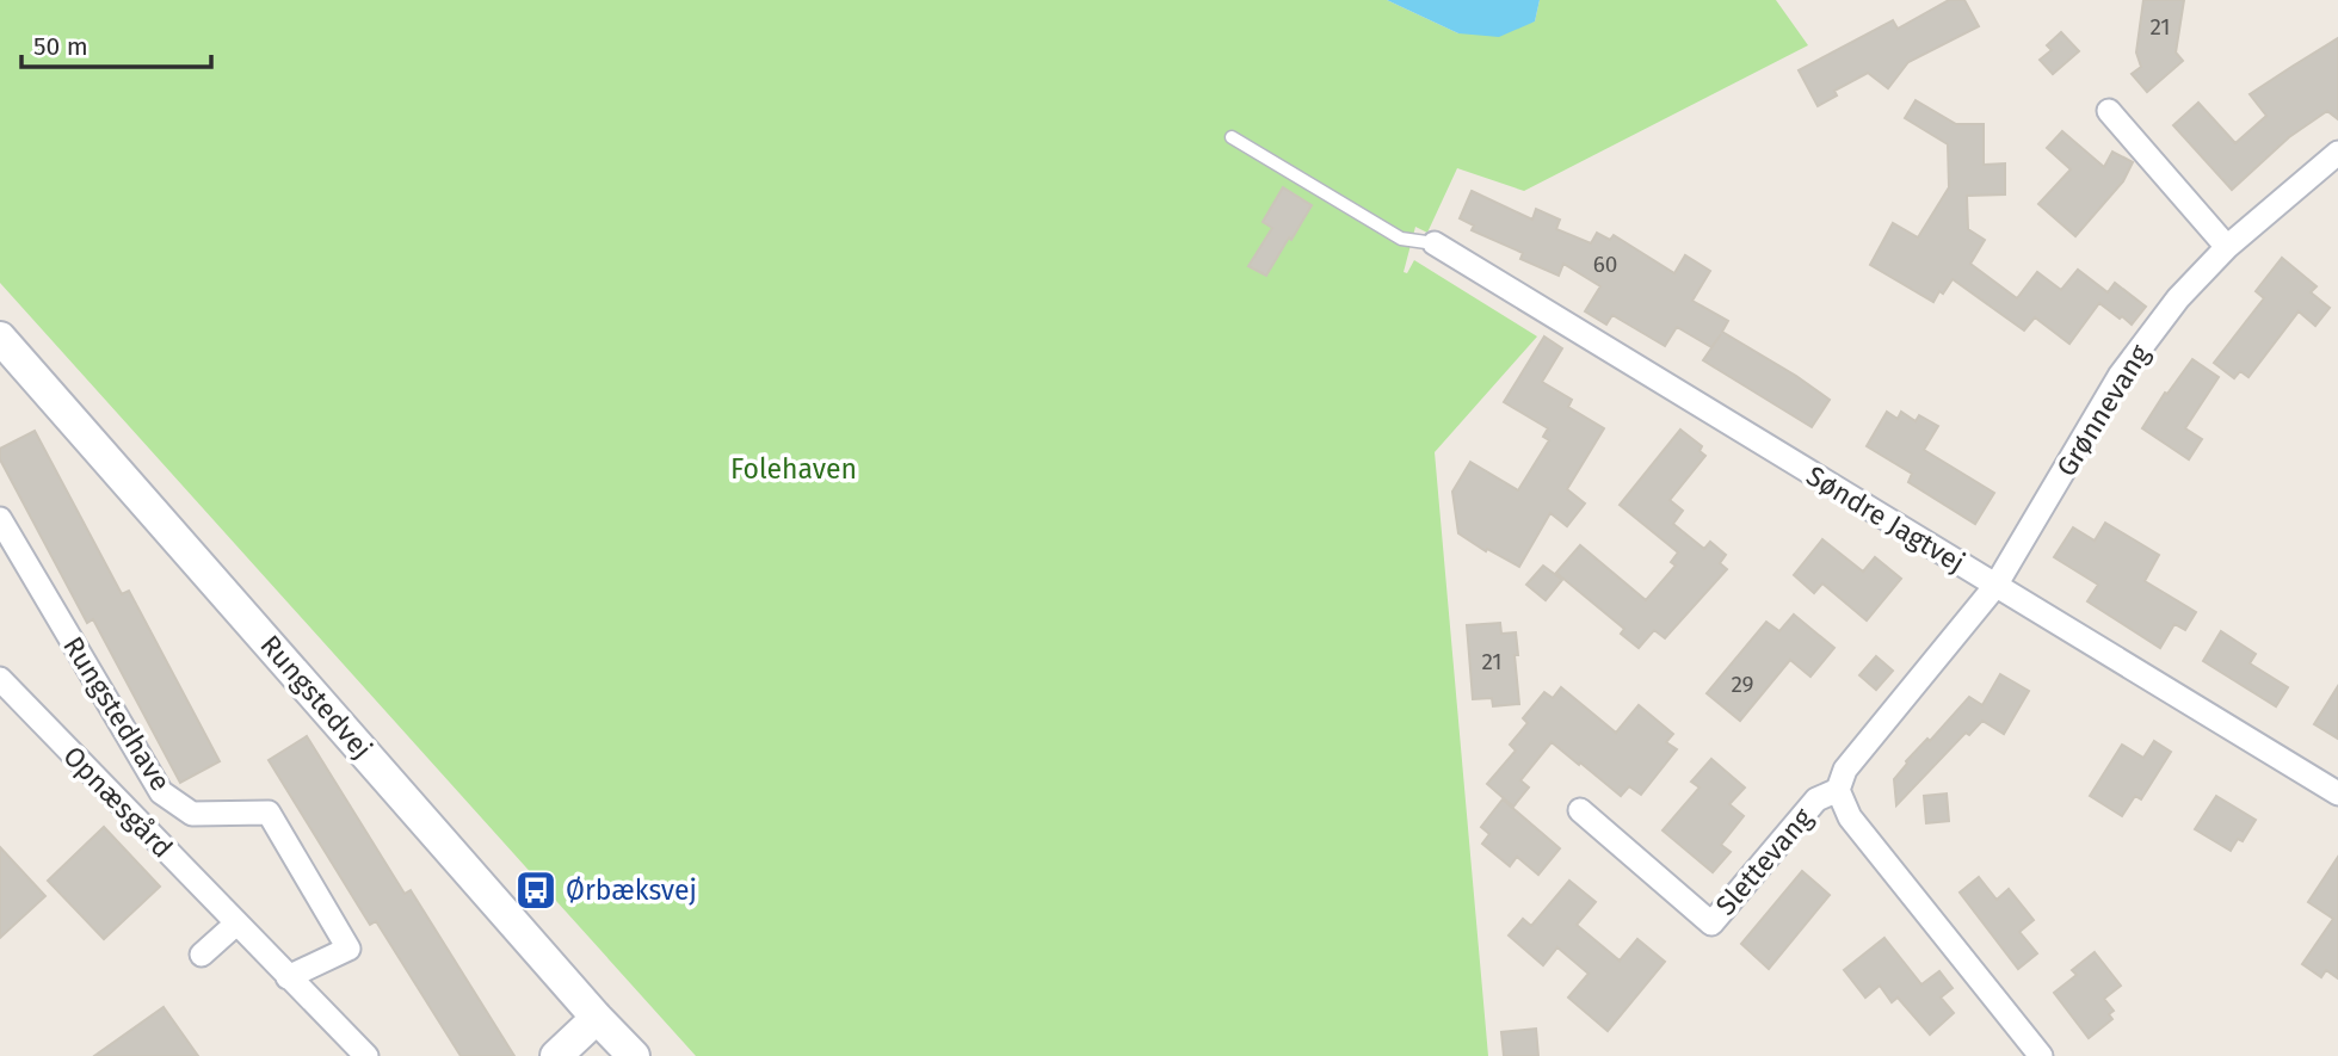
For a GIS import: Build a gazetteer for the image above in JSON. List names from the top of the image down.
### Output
{
  "streets": {
    "main road": ["Rungstedvej"],
    "street": [
      "Grønnevang",
      "Søndre Jagtvej",
      "Rungstedhave",
      "Opnæsgård",
      "Slettevang"
    ]
  },
  "crossings": [
    ["Grønnevang", "Søndre Jagtvej"],
    ["Grønnevang", "Slettevang"],
    ["Søndre Jagtvej", "Slettevang"],
    ["Rungstedhave", "Opnæsgård"]
  ],
  "parks": ["Folehaven"],
  "places": {
    "bus stop": ["Ørbæksvej"]
  },
  "house_numbers": [
    "21",
    "60",
    "21",
    "29"
  ],
  "scale_bar": "50 m"
}
